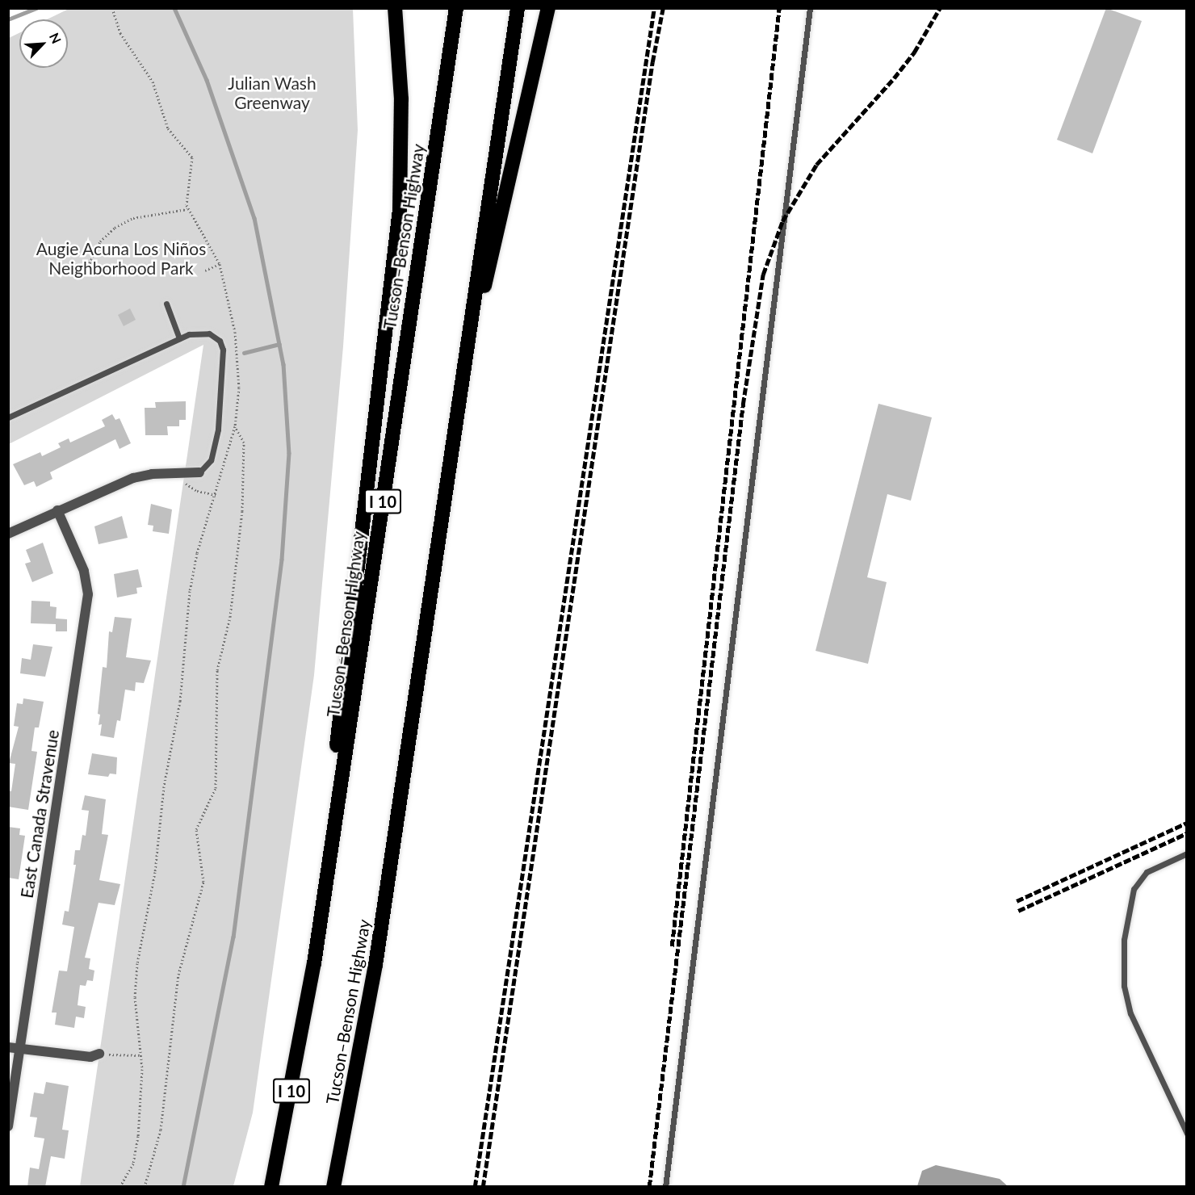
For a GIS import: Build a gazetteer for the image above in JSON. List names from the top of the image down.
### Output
{
  "streets": {
    "highway": ["Tucson–Benson Highway", "I 10"],
    "street": ["East Canada Stravenue"]
  },
  "parks": ["Julian Wash Greenway", "Augie Acuna Los Niños Neighborhood Park"],
  "north": "top right"
}
